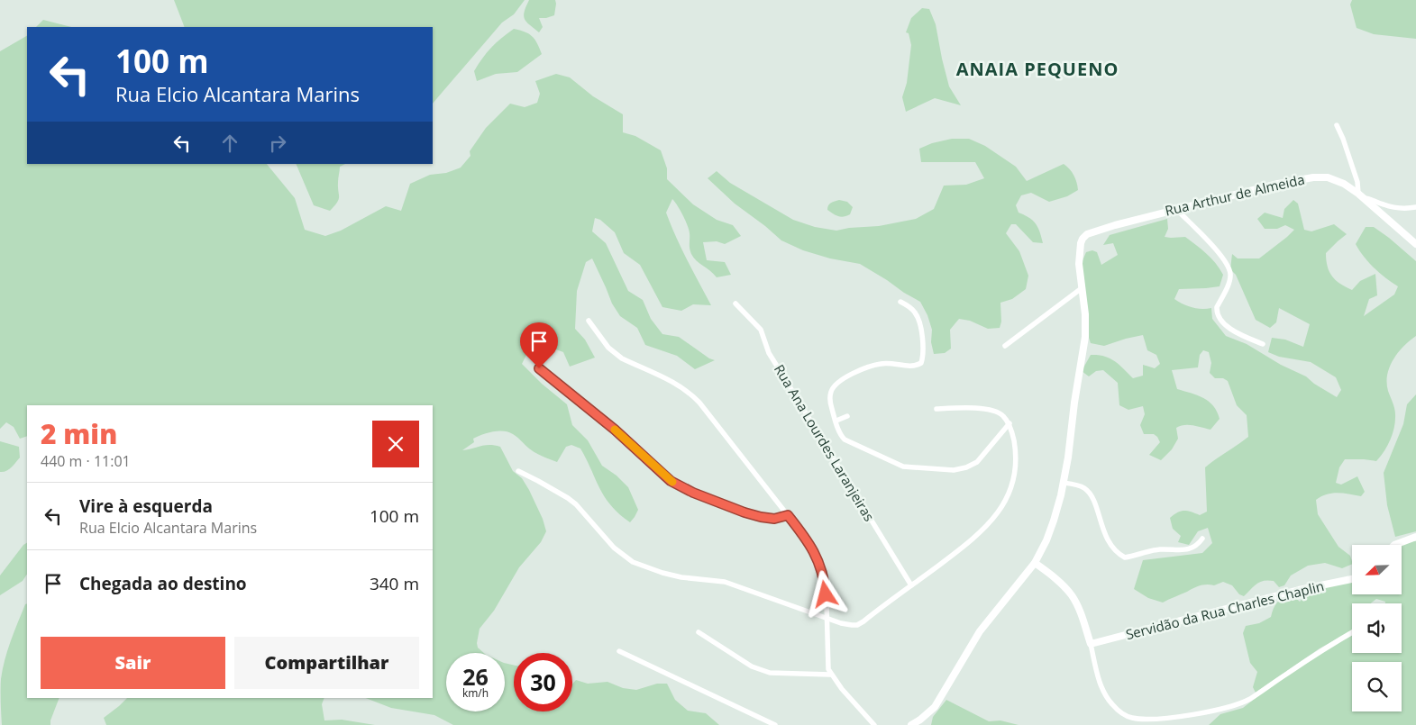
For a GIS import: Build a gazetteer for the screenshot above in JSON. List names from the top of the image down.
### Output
{
  "streets": {
    "street": ["Rua Arthur de Almeida", "Rua Ana Lourdes Laranjeiras", "Servidão da Rua Charles Chaplin"]
  },
  "districts": ["ANAIA PEQUENO"],
  "north": "bottom left",
  "page": {
    "turn": ["100 m", "Rua Elcio Alcantara Marins"],
    "heading": ["2 min", "440 m · 11:01"],
    "list": [
      {
        "name": "Vire à esquerda",
        "note": "Rua Elcio Alcantara Marins",
        "value": "100 m"
      },
      {
        "name": "Chegada ao destino",
        "value": "340 m"
      }
    ],
    "buttons": ["Sair", "Compartilhar"],
    "speed": "26 km/h",
    "limit": "30"
  }
}
